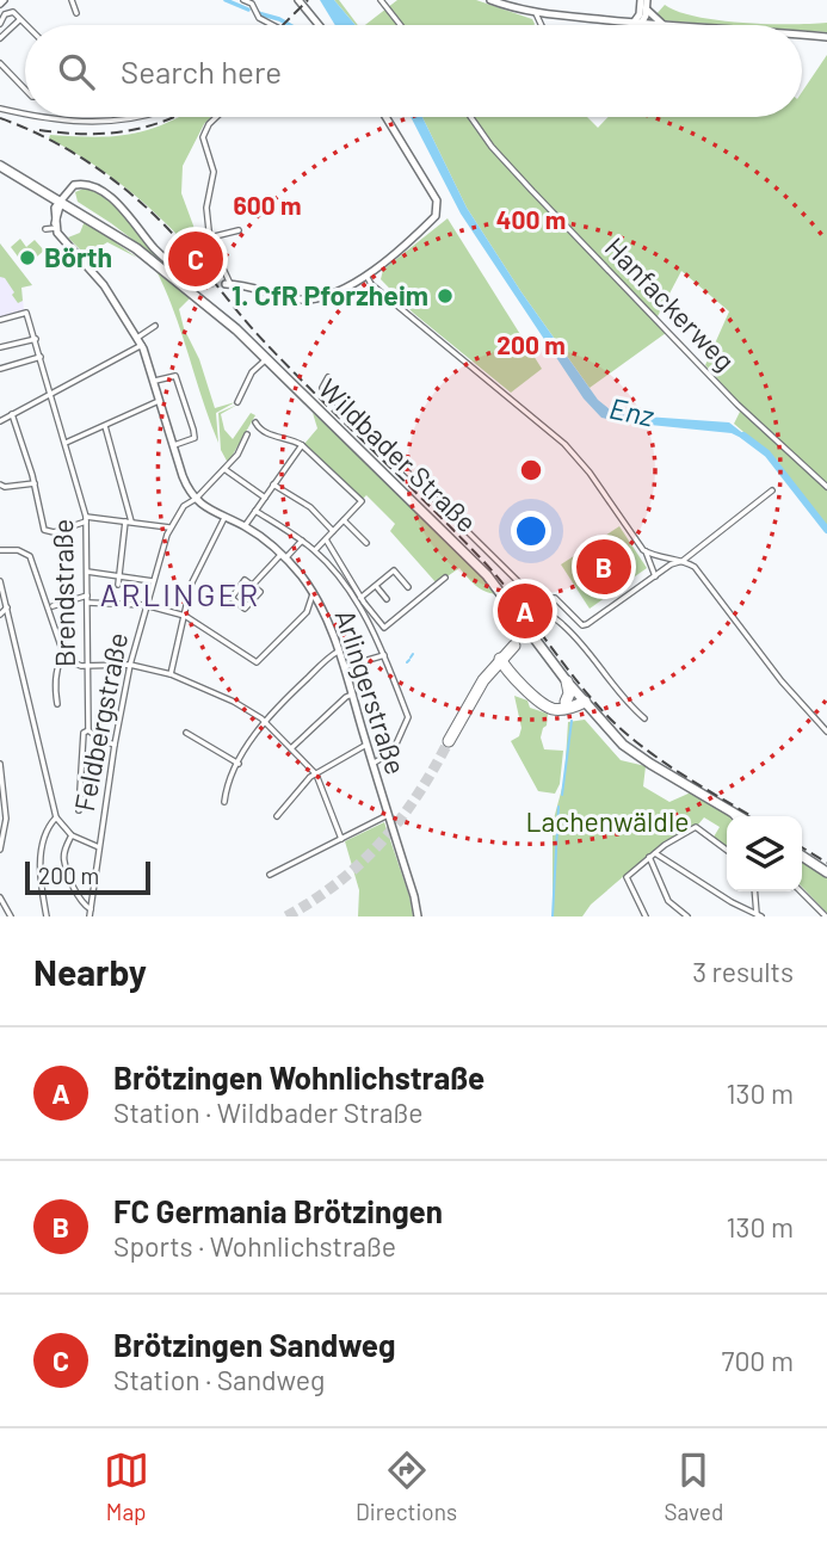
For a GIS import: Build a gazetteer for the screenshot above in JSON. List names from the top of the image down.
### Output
{
  "streets": {
    "main road": ["Wildbader Straße", "Arlingerstraße"],
    "street": ["Hanfackerweg", "Brendstraße", "Feldbergstraße"]
  },
  "crossings": [
    ["Arlingerstraße", "Feldbergstraße"]
  ],
  "districts": ["ARLINGER"],
  "water": ["Enz"],
  "parks": ["Lachenwäldle"],
  "places": ["Börth", "1. CfR Pforzheim"],
  "scale_bar": "200 m",
  "page": {
    "search": "Search here",
    "pins": ["C", "B", "A"],
    "scale": "200 m",
    "heading": ["Nearby", "3 results"],
    "list": [
      {
        "mark": "A",
        "name": "Brötzingen Wohnlichstraße",
        "note": "Station · Wildbader Straße",
        "value": "130 m"
      },
      {
        "mark": "B",
        "name": "FC Germania Brötzingen",
        "note": "Sports · Wohnlichstraße",
        "value": "130 m"
      },
      {
        "mark": "C",
        "name": "Brötzingen Sandweg",
        "note": "Station · Sandweg",
        "value": "700 m"
      }
    ],
    "nav": ["Map", "Directions", "Saved"]
  },
  "rings": ["600 m", "400 m", "200 m"]
}
